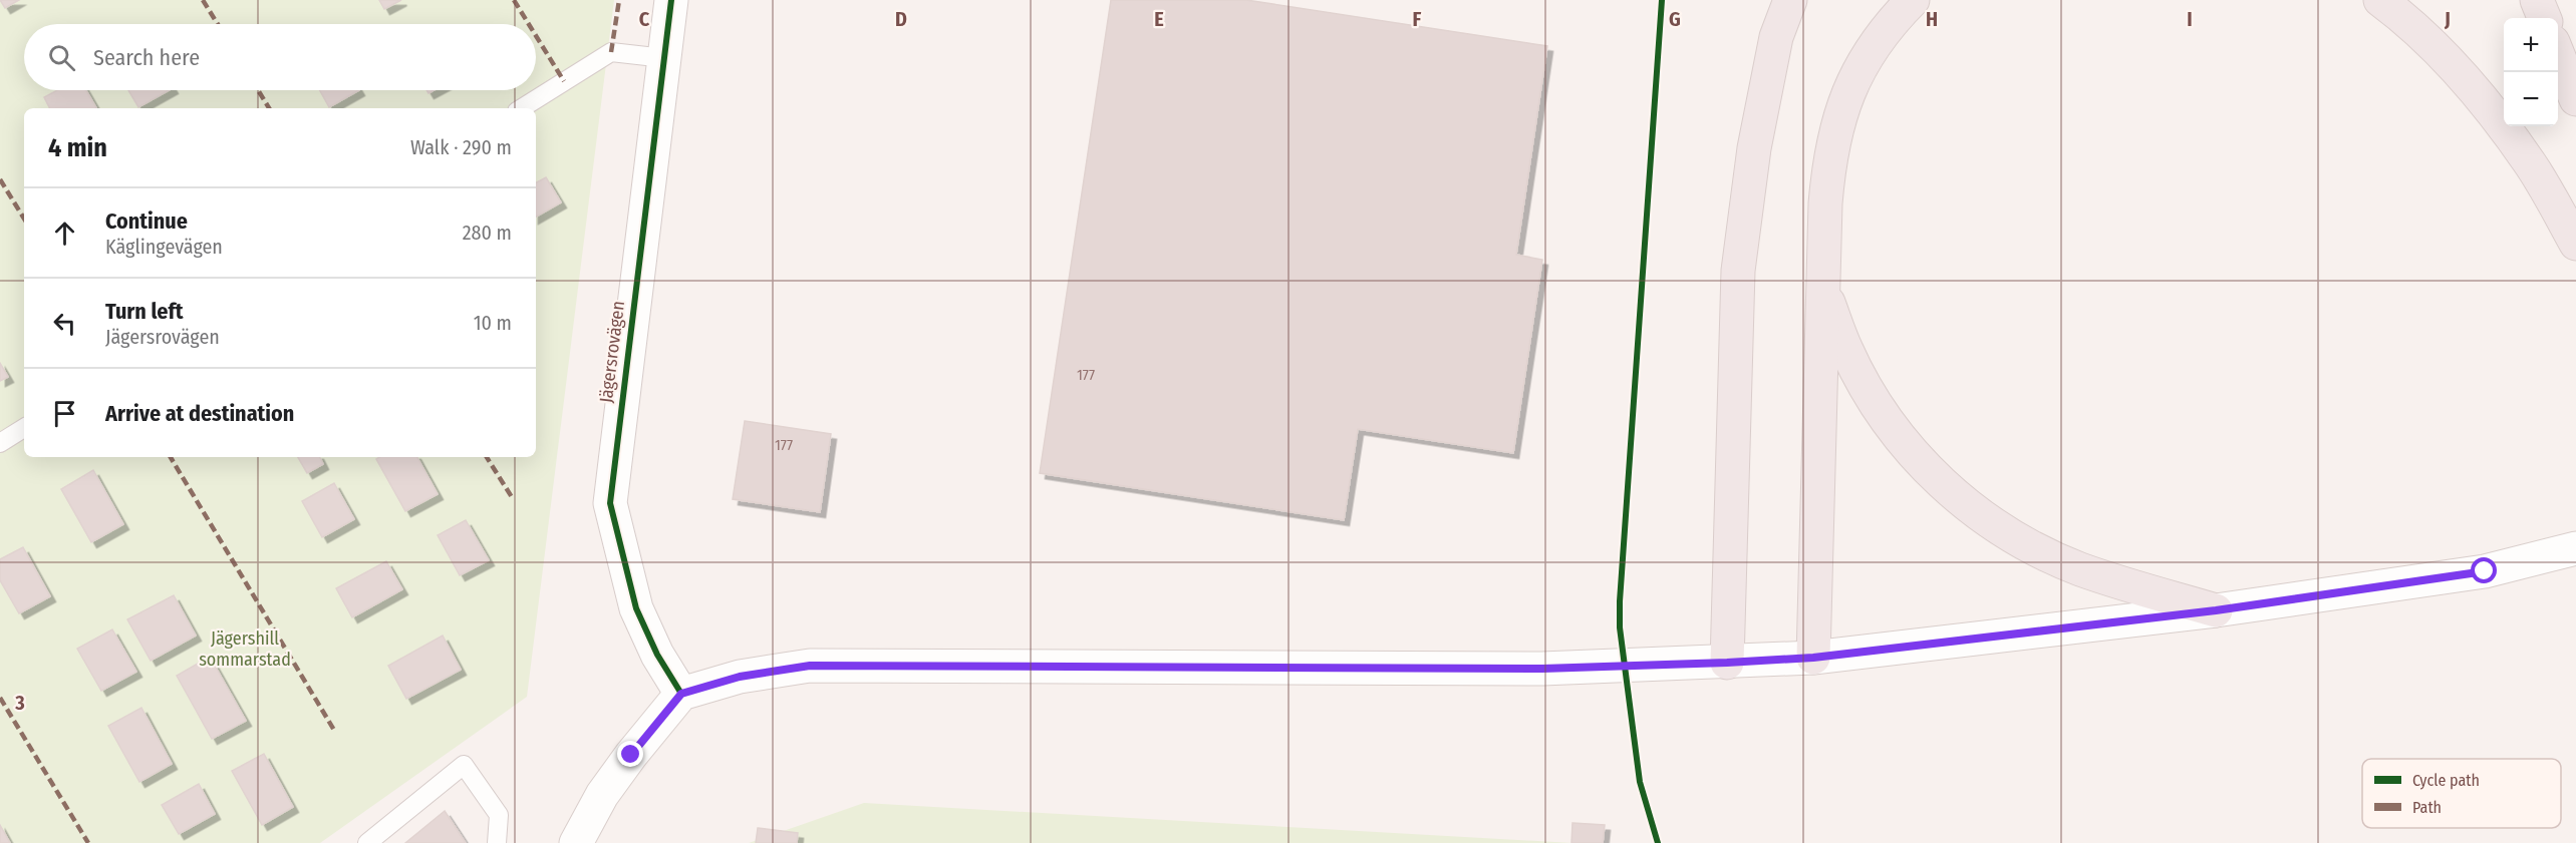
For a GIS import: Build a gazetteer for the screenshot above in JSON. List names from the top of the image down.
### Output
{
  "streets": {
    "main road": ["Jägersrovägen"]
  },
  "parks": ["Jägershill sommarstad"],
  "house_numbers": ["177", "177"],
  "legend": ["Cycle path", "Path"],
  "page": {
    "map_buttons": ["+", "−"],
    "search": "Search here",
    "heading": ["4 min", "Walk · 290 m"],
    "list": [
      ["Continue", "Käglingevägen", "280 m"],
      ["Turn left", "Jägersrovägen", "10 m"],
      "Arrive at destination"
    ]
  },
  "grid": {
    "columns": [
      "C",
      "D",
      "E",
      "F",
      "G",
      "H",
      "I",
      "J"
    ],
    "rows": ["3"]
  }
}
